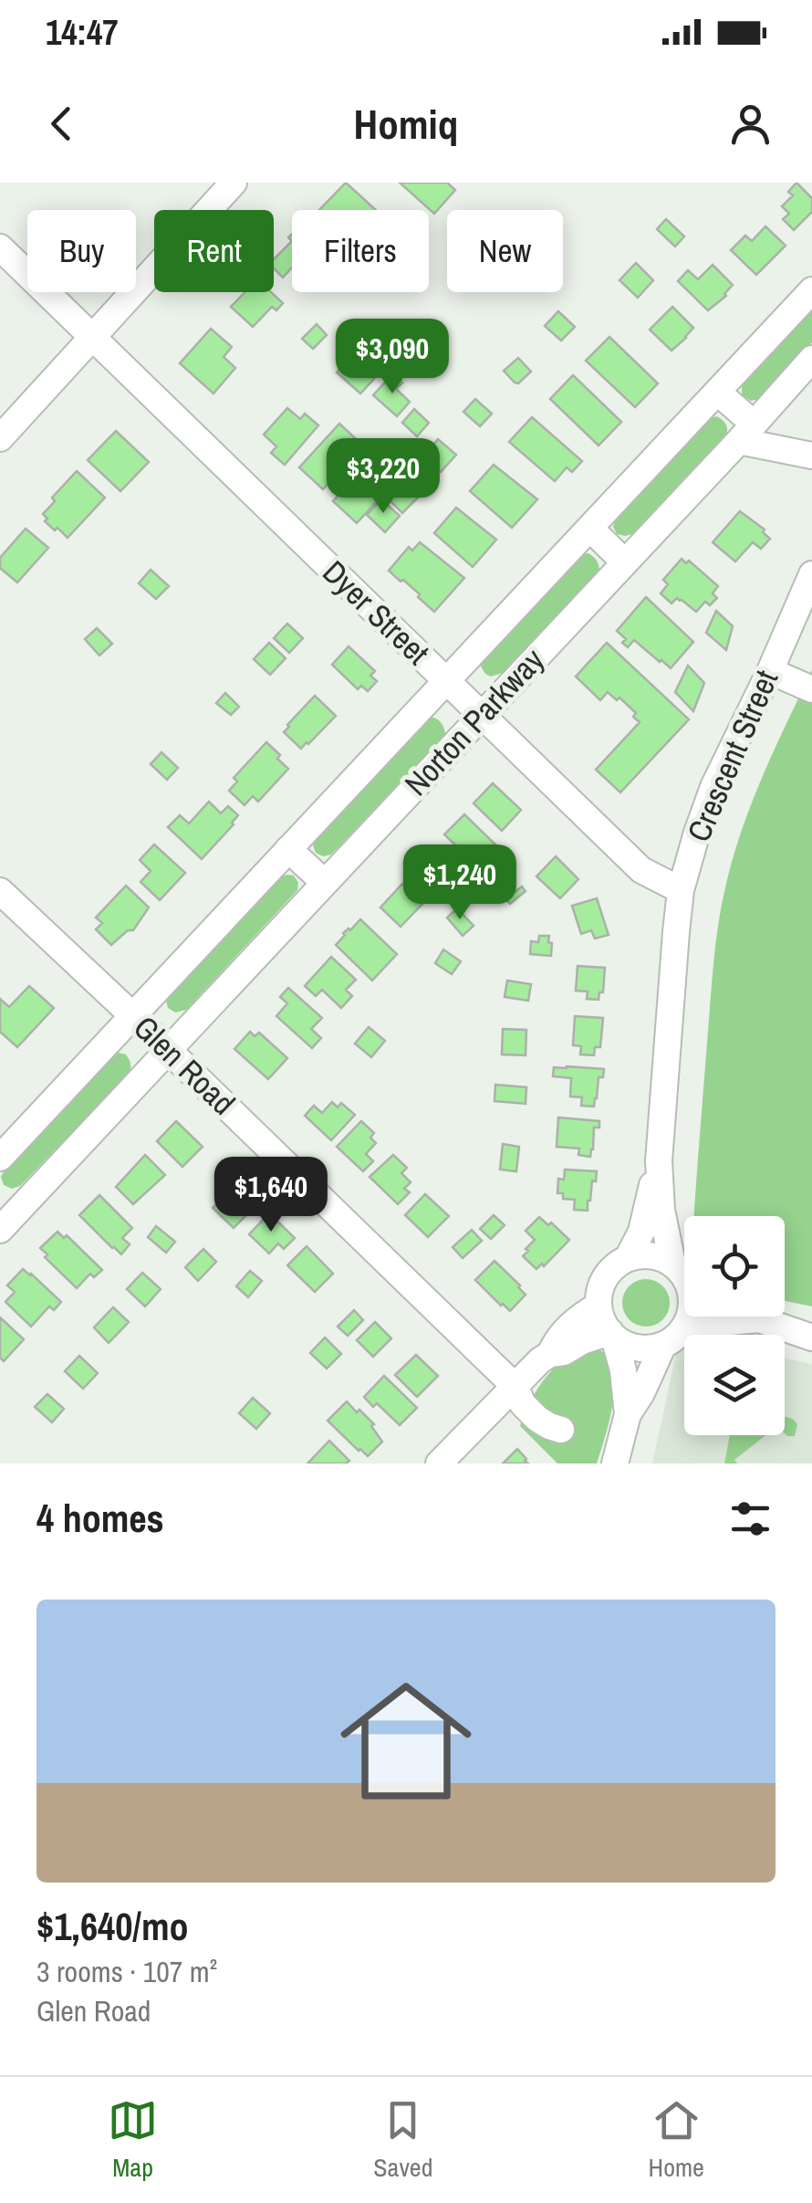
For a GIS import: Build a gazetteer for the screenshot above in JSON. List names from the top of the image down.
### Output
{
  "streets": {
    "street": [
      "Dyer Street",
      "Norton Parkway",
      "Crescent Street",
      "Glen Road"
    ]
  },
  "crossings": [
    ["Dyer Street", "Norton Parkway"],
    ["Dyer Street", "Crescent Street"],
    ["Norton Parkway", "Glen Road"]
  ],
  "page": {
    "status": "14:47",
    "header": "Homiq",
    "chip": [
      "Buy",
      "Rent",
      "Filters",
      "New"
    ],
    "price": [
      "$3,090",
      "$3,220",
      "$1,240",
      "$1,640"
    ],
    "heading": "4 homes",
    "list": [
      {
        "name": "$1,640/mo",
        "note": "3 rooms · 107 m² · Glen Road"
      }
    ],
    "tabs": ["Map", "Saved", "Home"]
  }
}
